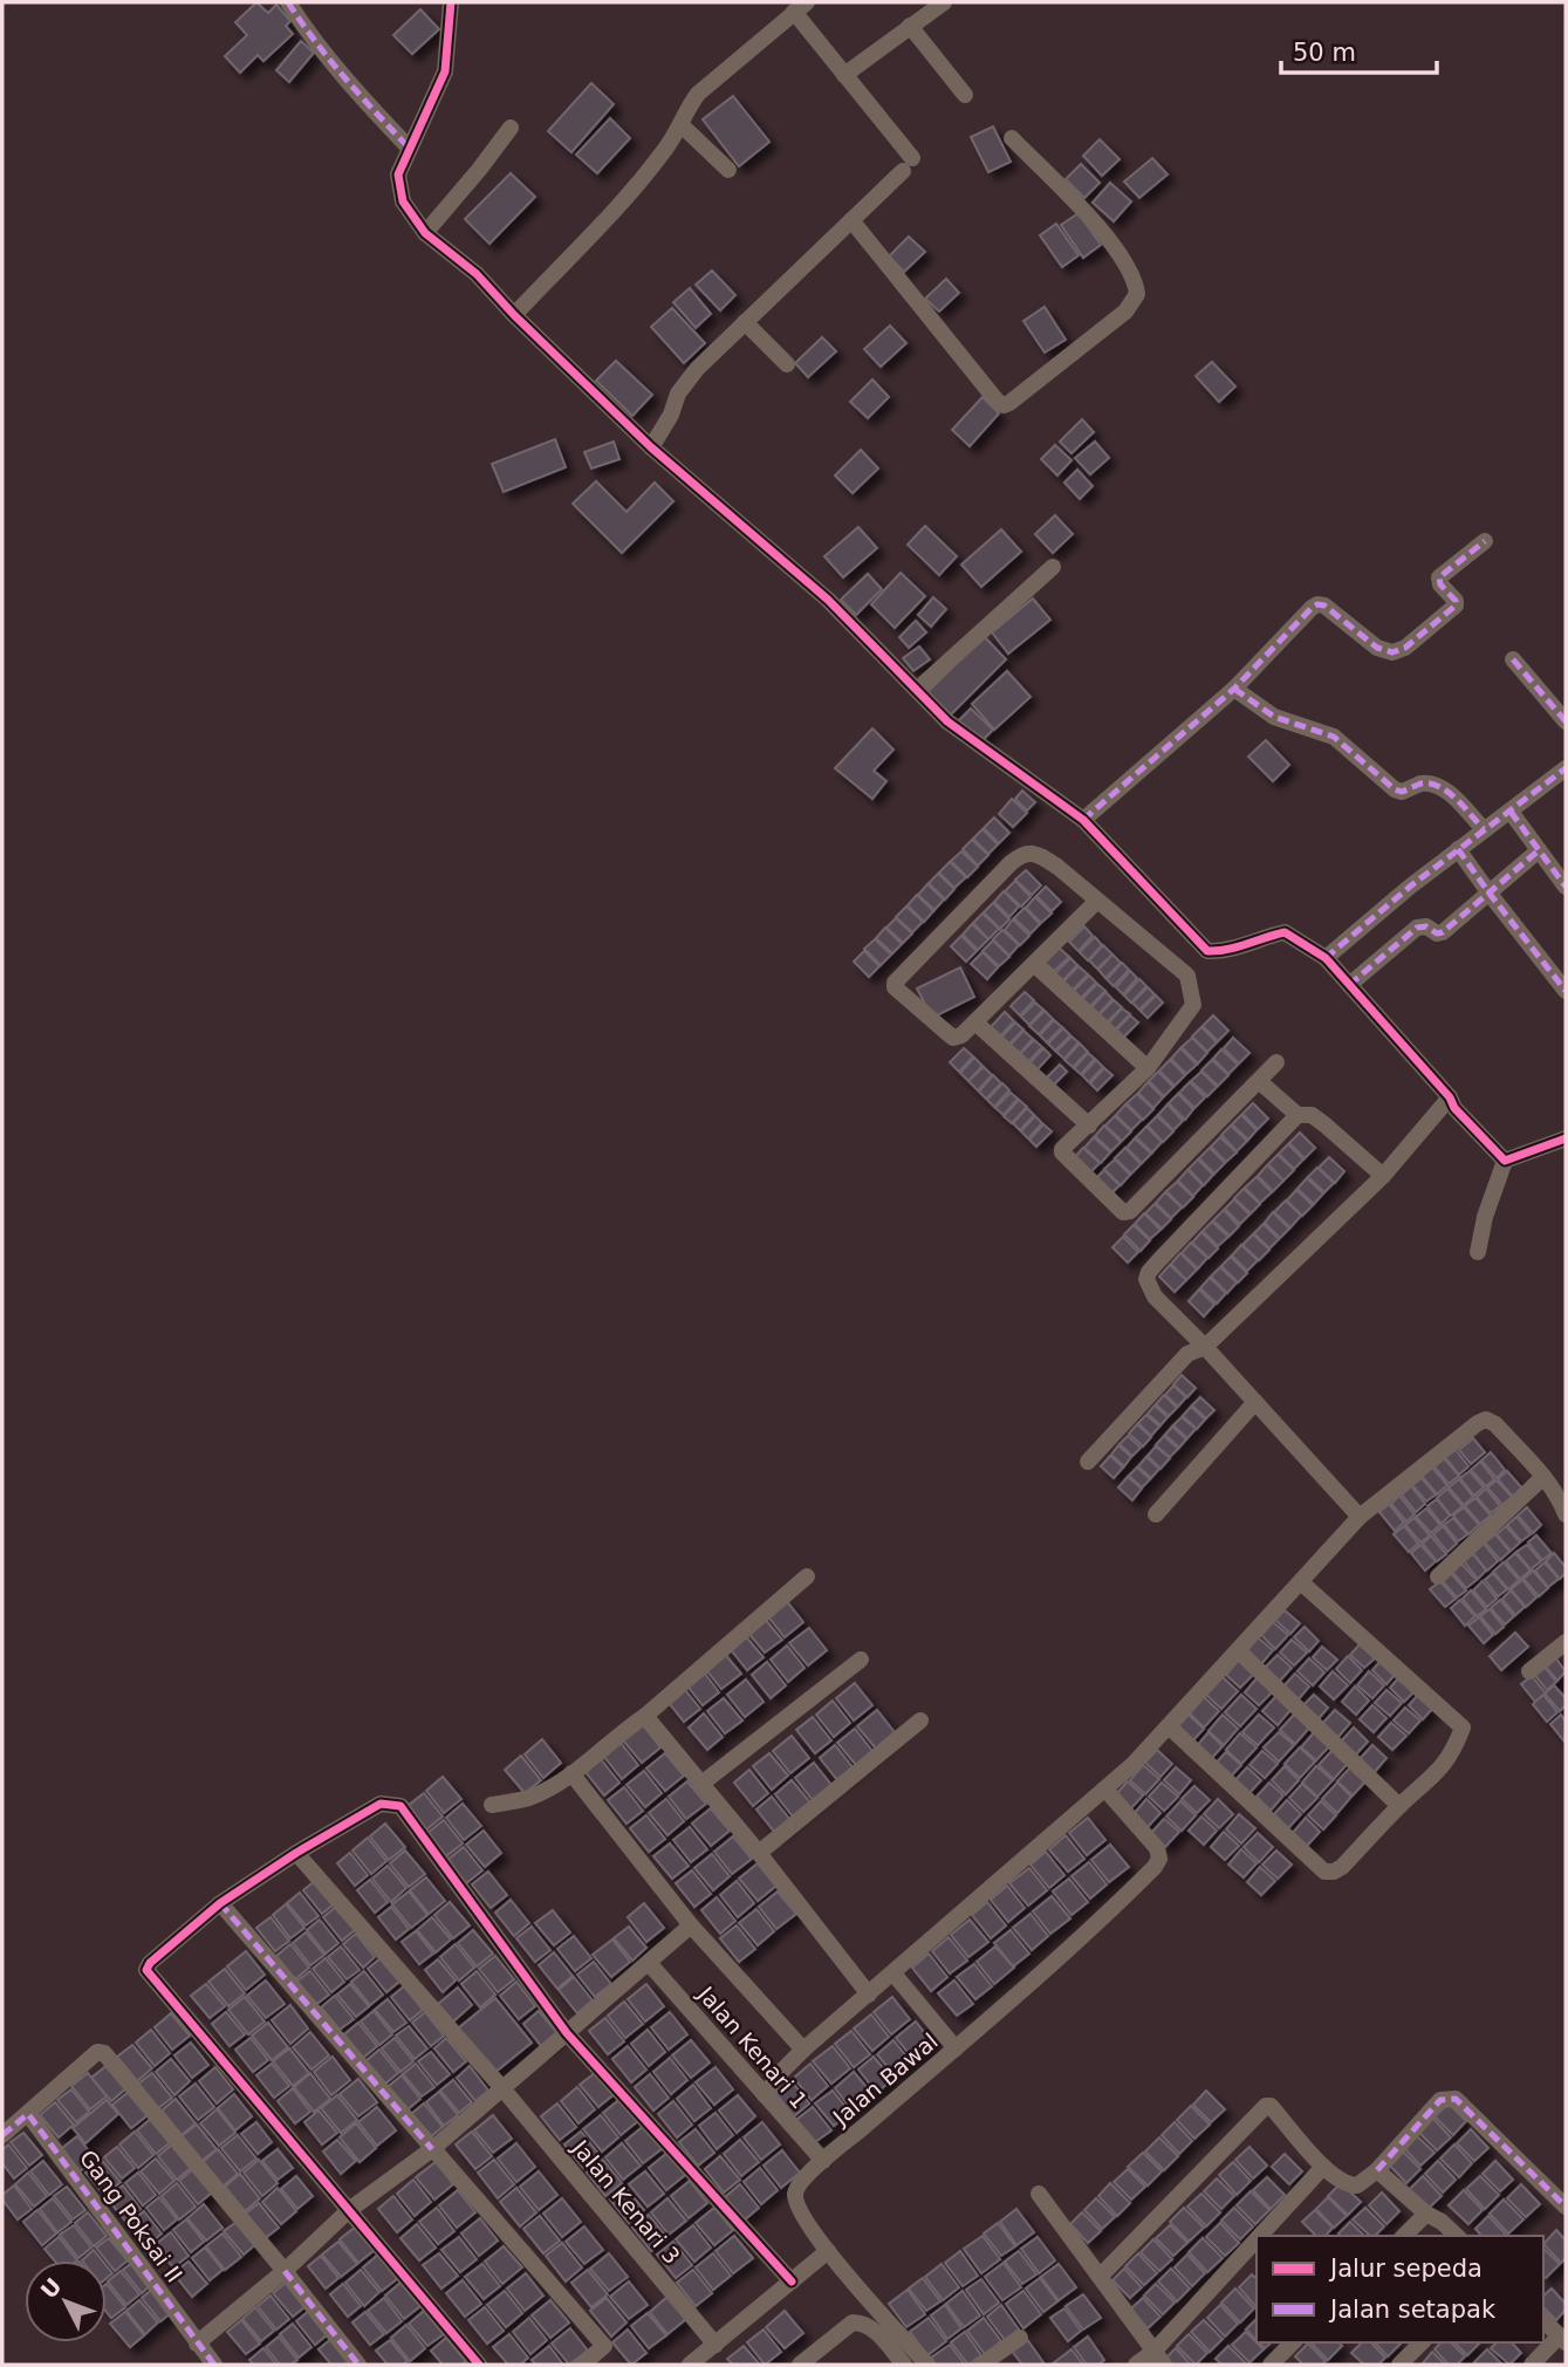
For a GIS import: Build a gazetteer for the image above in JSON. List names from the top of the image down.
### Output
{
  "streets": {
    "street": [
      "Jalan Kenari 1",
      "Jalan Bawal",
      "Jalan Kenari 3",
      "Gang Poksai II"
    ]
  },
  "crossings": [
    ["Jalan Kenari 1", "Jalan Bawal"]
  ],
  "legend": ["Jalur sepeda", "Jalan setapak"],
  "scale_bar": "50 m",
  "north": "top left"
}
